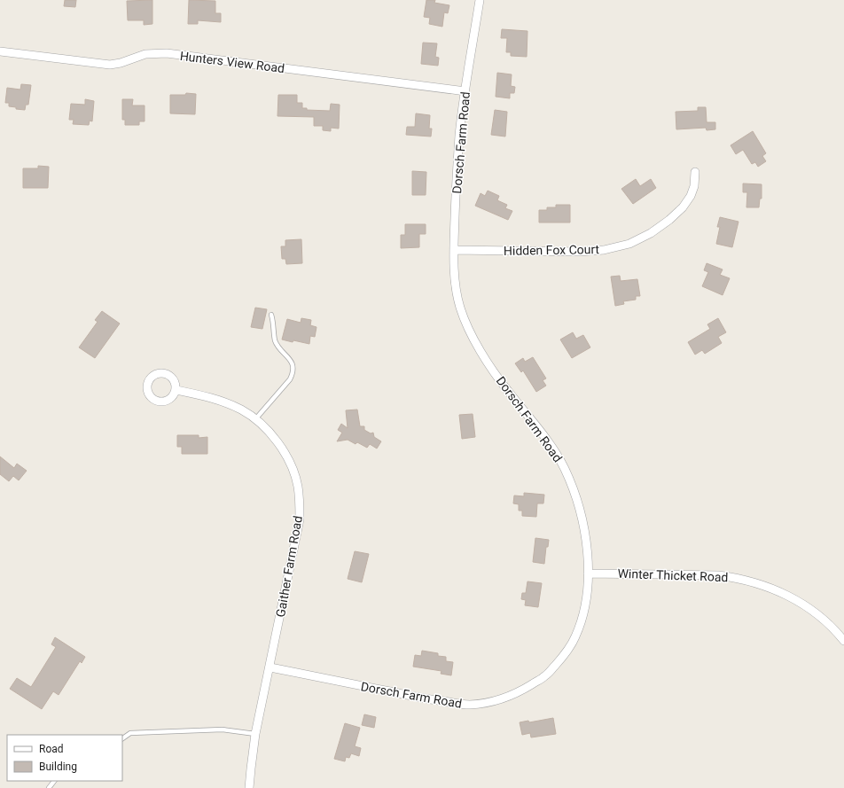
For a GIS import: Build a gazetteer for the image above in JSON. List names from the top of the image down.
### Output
{
  "streets": {
    "street": [
      "Hunters View Road",
      "Dorsch Farm Road",
      "Hidden Fox Court",
      "Gaither Farm Road",
      "Winter Thicket Road"
    ]
  },
  "crossings": [
    ["Hunters View Road", "Dorsch Farm Road"],
    ["Dorsch Farm Road", "Hidden Fox Court"],
    ["Dorsch Farm Road", "Gaither Farm Road"],
    ["Dorsch Farm Road", "Winter Thicket Road"]
  ],
  "legend": ["Road", "Building"]
}
